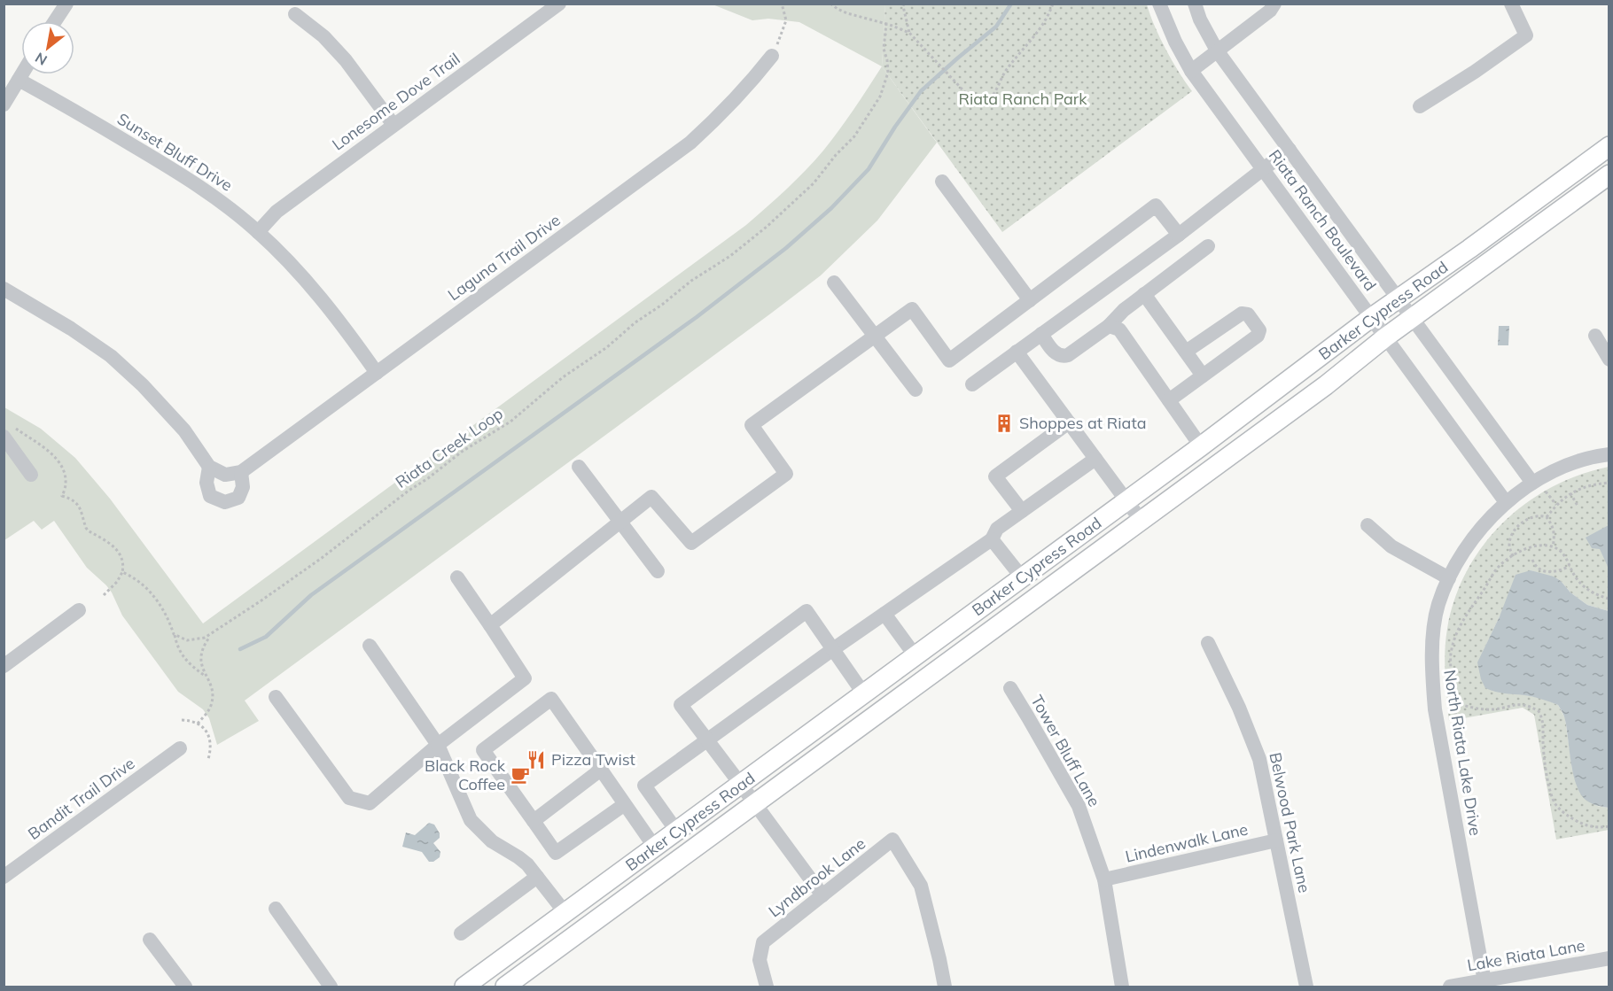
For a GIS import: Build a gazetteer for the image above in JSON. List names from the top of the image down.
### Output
{
  "streets": {
    "main road": ["Barker Cypress Road"],
    "street": [
      "Lonesome Dove Trail",
      "Sunset Bluff Drive",
      "Riata Ranch Boulevard",
      "Laguna Trail Drive",
      "Tower Bluff Lane",
      "North Riata Lake Drive",
      "Bandit Trail Drive",
      "Belwood Park Lane",
      "Lindenwalk Lane",
      "Lyndbrook Lane",
      "Lake Riata Lane"
    ],
    "path": ["Riata Creek Loop"]
  },
  "crossings": [
    ["Lonesome Dove Trail", "Sunset Bluff Drive"],
    ["Sunset Bluff Drive", "Laguna Trail Drive"],
    ["Riata Ranch Boulevard", "Barker Cypress Road"],
    ["Riata Ranch Boulevard", "North Riata Lake Drive"],
    ["Tower Bluff Lane", "Lindenwalk Lane"],
    ["North Riata Lake Drive", "Lake Riata Lane"],
    ["Belwood Park Lane", "Lindenwalk Lane"]
  ],
  "parks": ["Riata Ranch Park"],
  "places": {
    "building": ["Shoppes at Riata"],
    "restaurant": ["Pizza Twist"],
    "cafe": ["Black Rock Coffee"]
  },
  "north": "bottom left"
}
